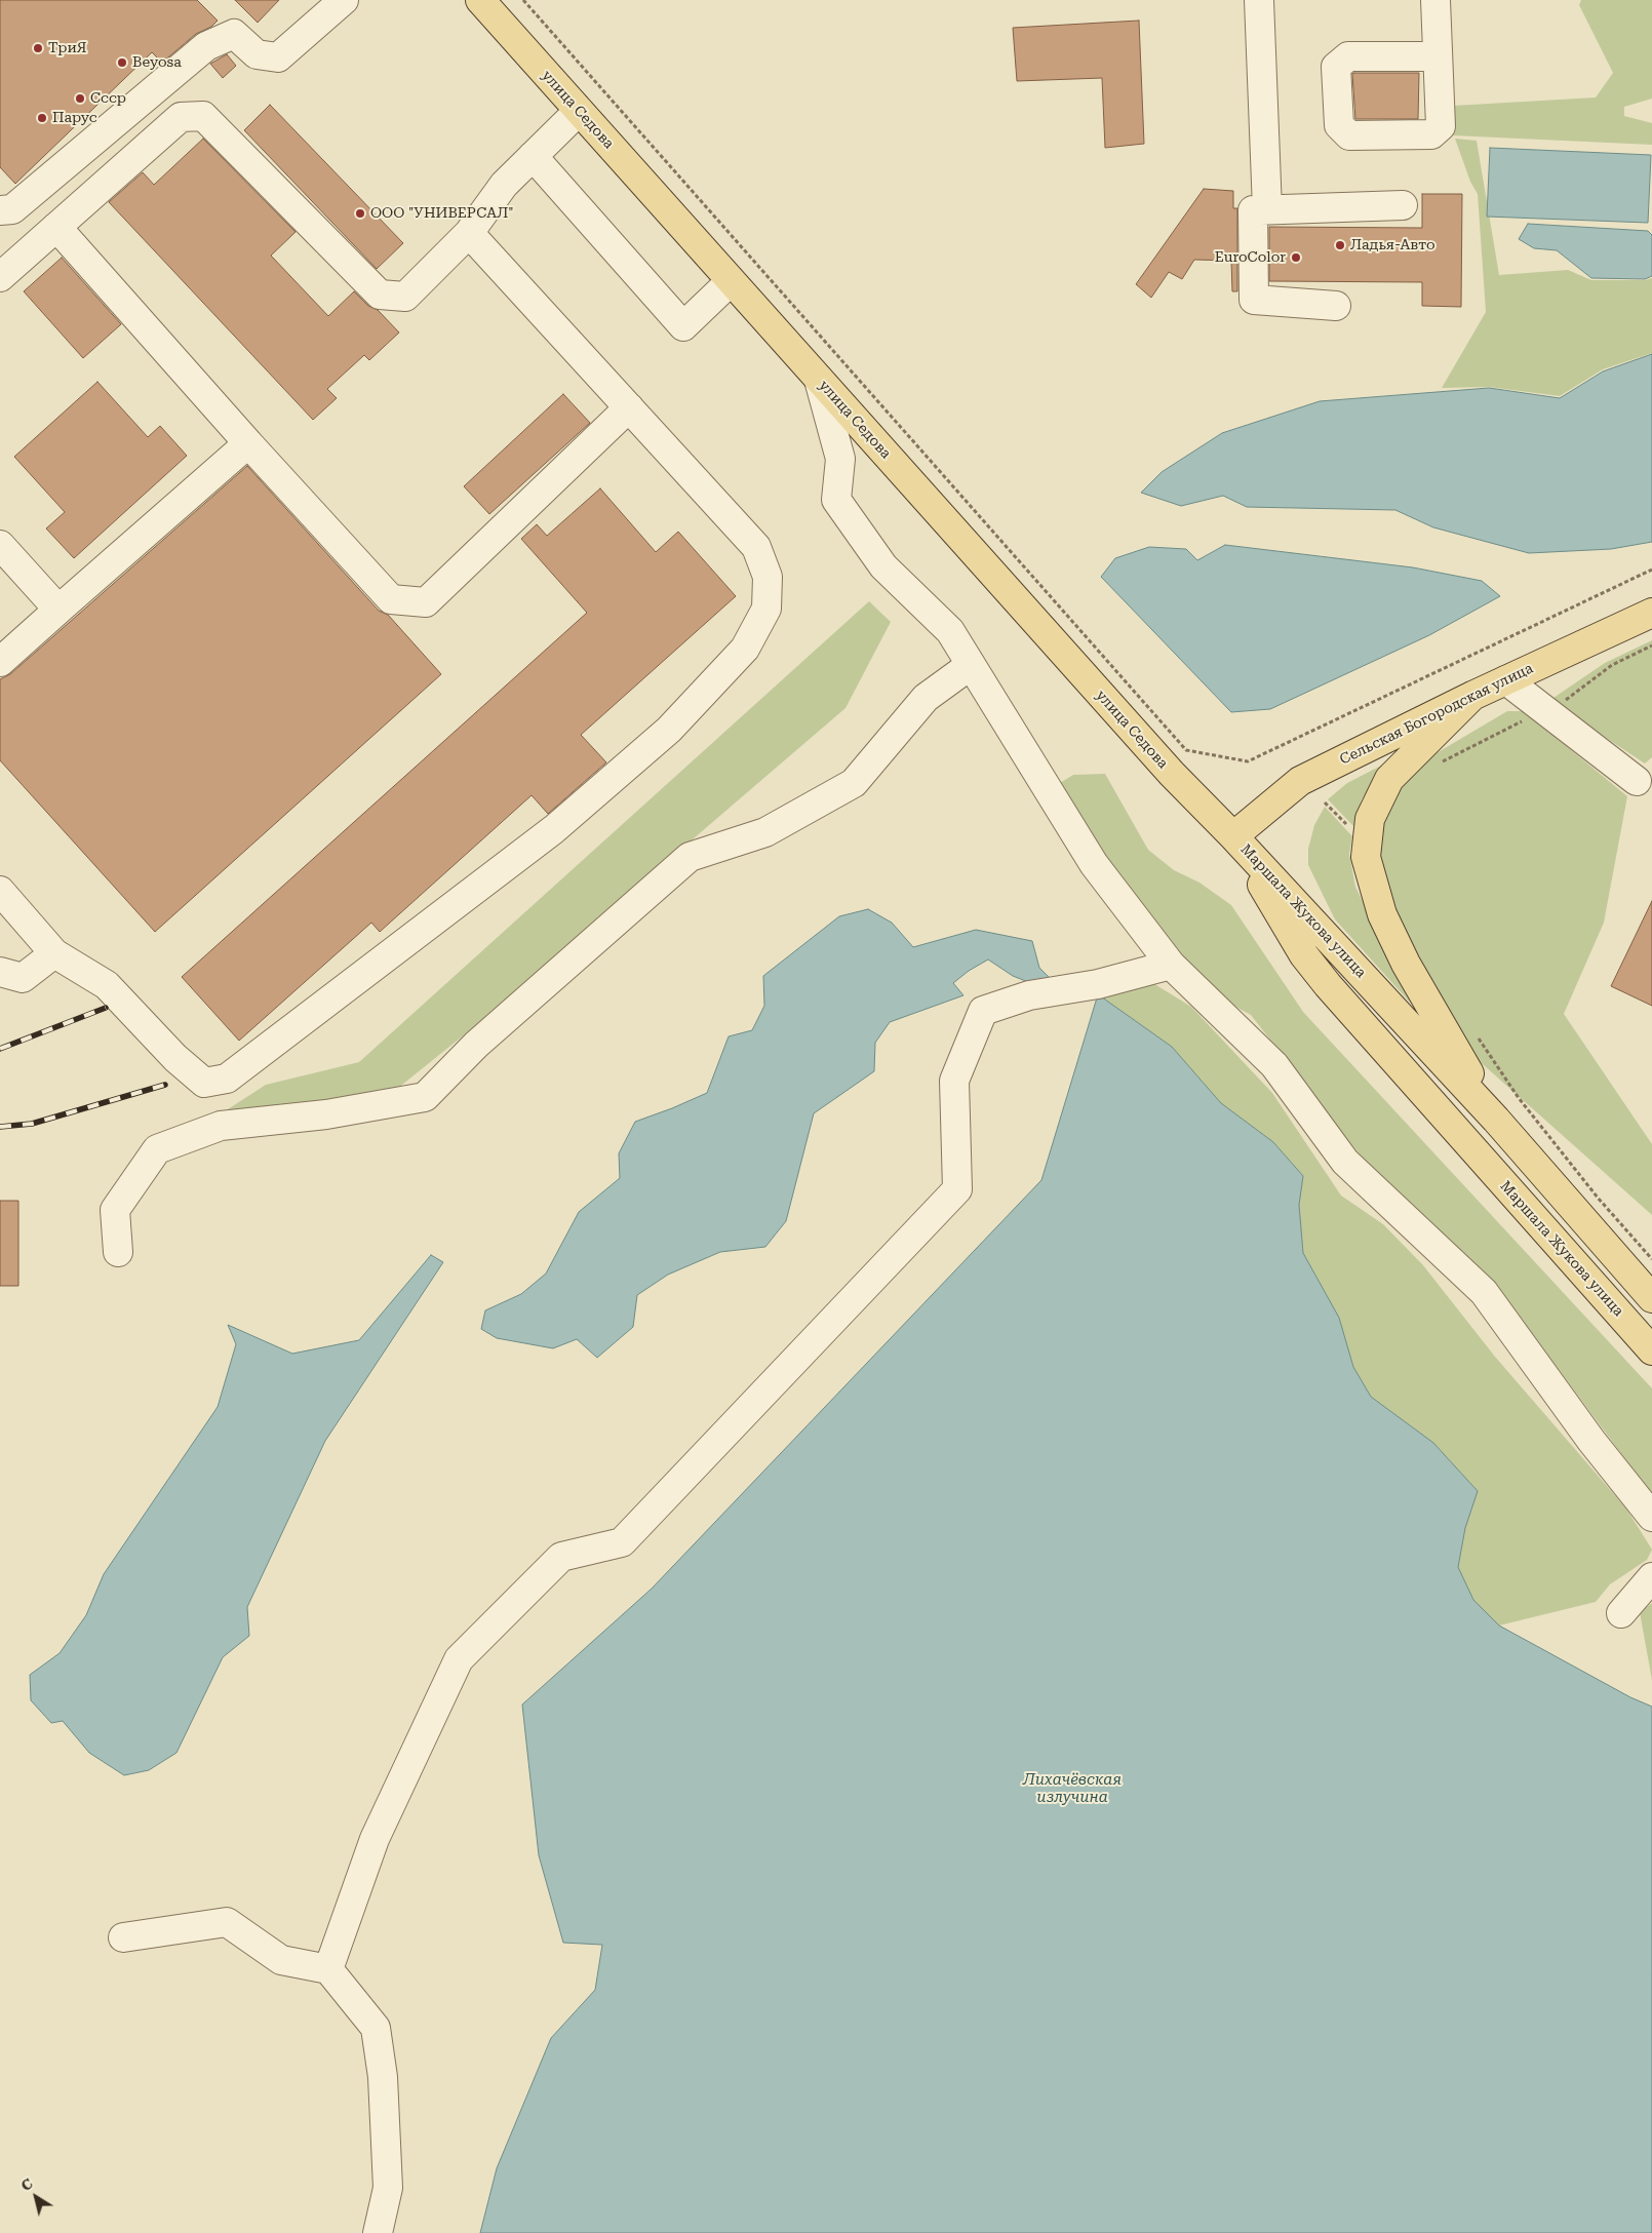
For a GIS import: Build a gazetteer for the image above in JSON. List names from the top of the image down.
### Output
{
  "streets": {
    "main road": ["улица Седова", "Сельская Богородская улица", "Маршала Жукова улица"]
  },
  "crossings": [
    ["улица Седова", "Сельская Богородская улица"],
    ["улица Седова", "Маршала Жукова улица"],
    ["Сельская Богородская улица", "Маршала Жукова улица"]
  ],
  "water": ["Лихачёвская излучина"],
  "places": [
    "ТриЯ",
    "Beyosa",
    "Ссср",
    "Парус",
    "ООО \"УНИВЕРСАЛ\"",
    "Ладья-Авто",
    "EuroColor"
  ],
  "north": "top left"
}
